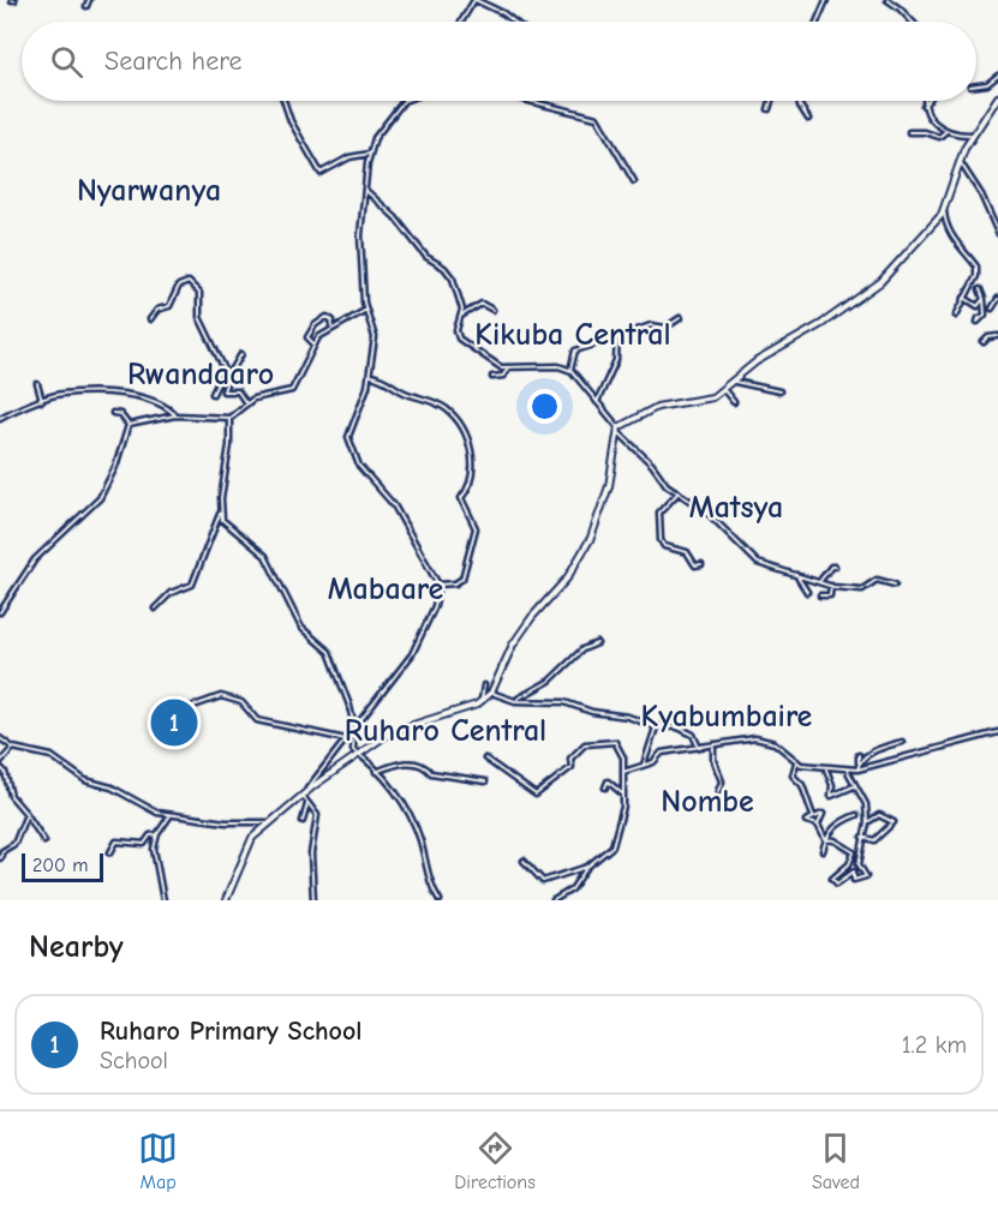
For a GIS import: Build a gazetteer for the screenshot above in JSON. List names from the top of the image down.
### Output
{
  "districts": [
    "Nyarwanya",
    "Kikuba Central",
    "Rwandaaro",
    "Matsya",
    "Mabaare",
    "Kyabumbaire",
    "Ruharo Central",
    "Nombe"
  ],
  "scale_bar": "200 m",
  "page": {
    "search": "Search here",
    "pins": "1",
    "scale": "200 m",
    "heading": "Nearby",
    "list": [
      {
        "mark": "1",
        "name": "Ruharo Primary School",
        "note": "School",
        "value": "1.2 km"
      }
    ],
    "nav": ["Map", "Directions", "Saved"]
  }
}
